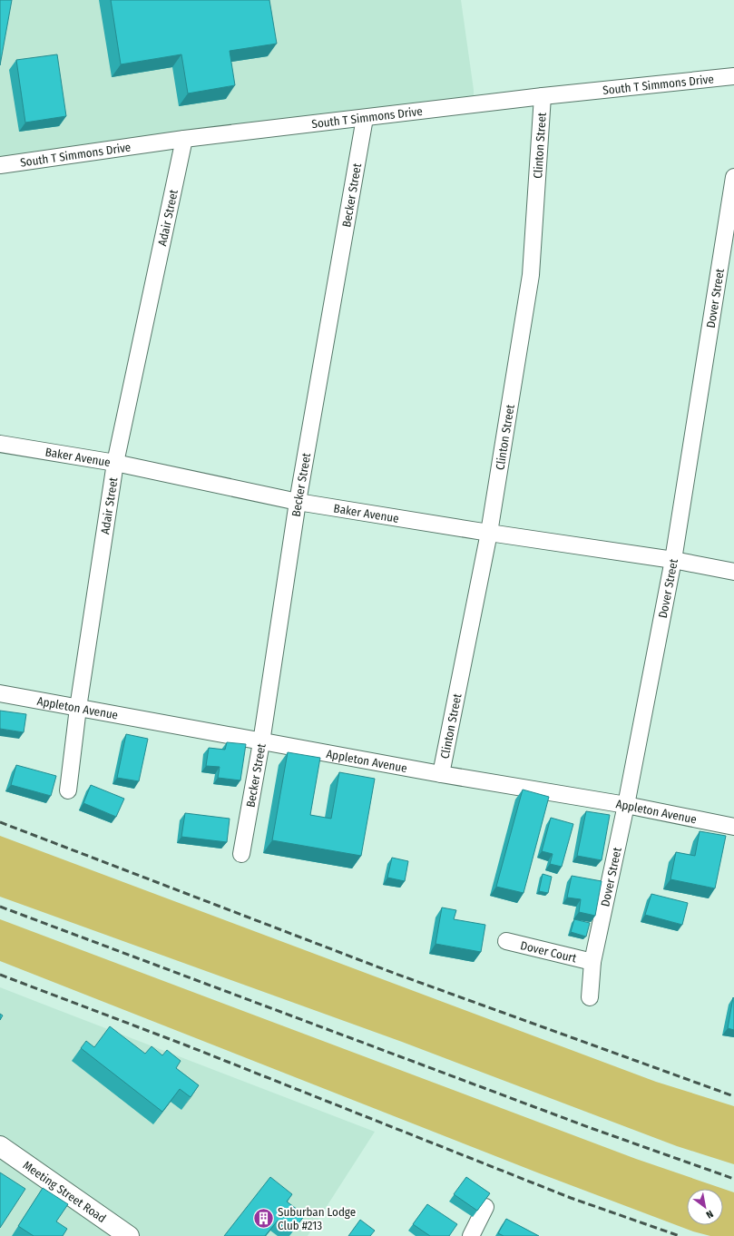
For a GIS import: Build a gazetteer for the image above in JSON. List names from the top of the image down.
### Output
{
  "streets": {
    "street": [
      "South T Simmons Drive",
      "Clinton Street",
      "Becker Street",
      "Adair Street",
      "Dover Street",
      "Baker Avenue",
      "Appleton Avenue",
      "Dover Court",
      "Meeting Street Road"
    ]
  },
  "crossings": [
    ["South T Simmons Drive", "Clinton Street"],
    ["South T Simmons Drive", "Becker Street"],
    ["South T Simmons Drive", "Adair Street"],
    ["Clinton Street", "Baker Avenue"],
    ["Clinton Street", "Appleton Avenue"],
    ["Becker Street", "Baker Avenue"],
    ["Becker Street", "Appleton Avenue"],
    ["Adair Street", "Baker Avenue"],
    ["Adair Street", "Appleton Avenue"],
    ["Dover Street", "Baker Avenue"],
    ["Dover Street", "Appleton Avenue"],
    ["Dover Street", "Dover Court"]
  ],
  "places": {
    "building": ["Suburban Lodge Club #213"]
  },
  "north": "bottom right"
}
